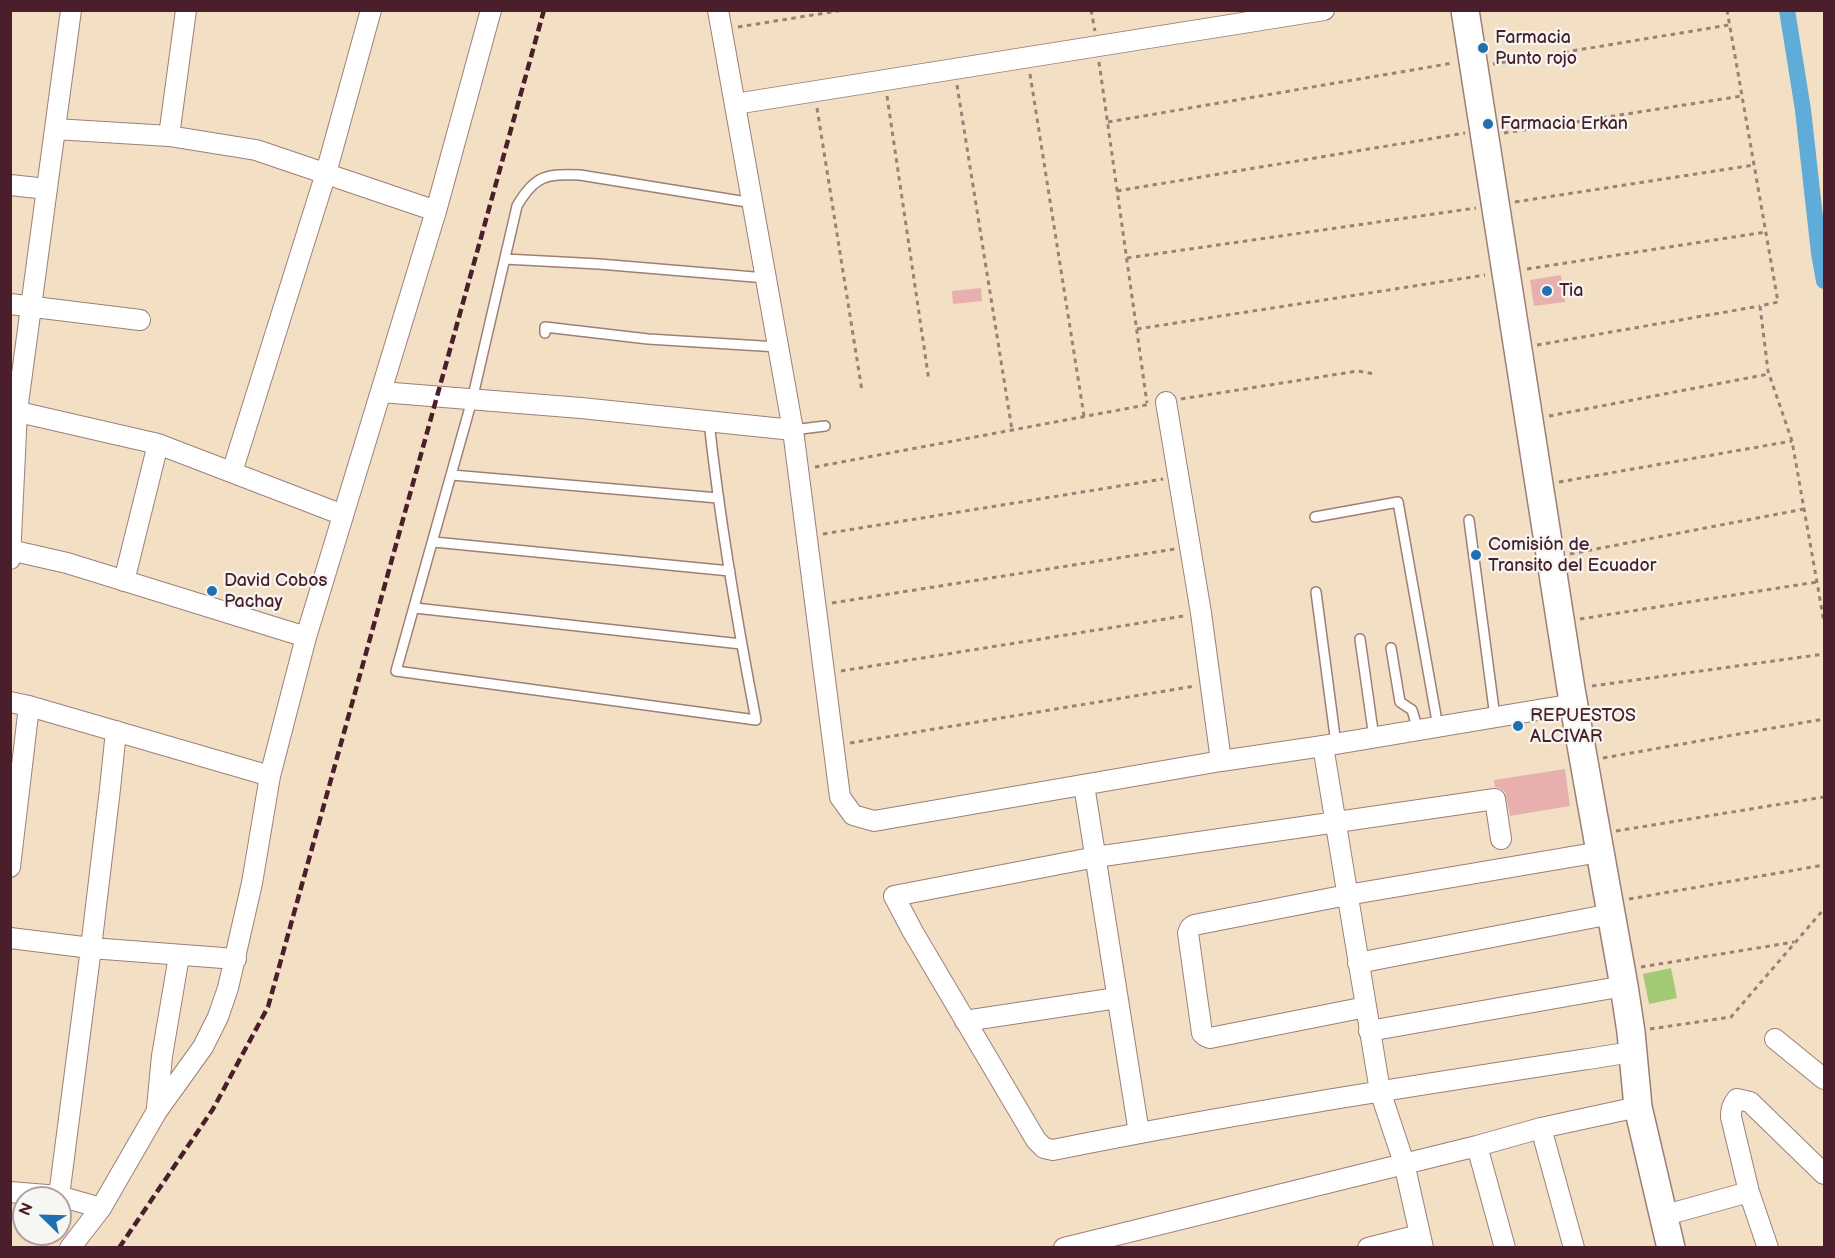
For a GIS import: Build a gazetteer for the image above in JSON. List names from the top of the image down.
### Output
{
  "places": [
    "Farmacia Punto rojo",
    "Farmacia Erkan",
    "Tia",
    "Comisión de Transito del Ecuador",
    "David Cobos Pachay",
    "REPUESTOS ALCIVAR"
  ],
  "north": "top left"
}
